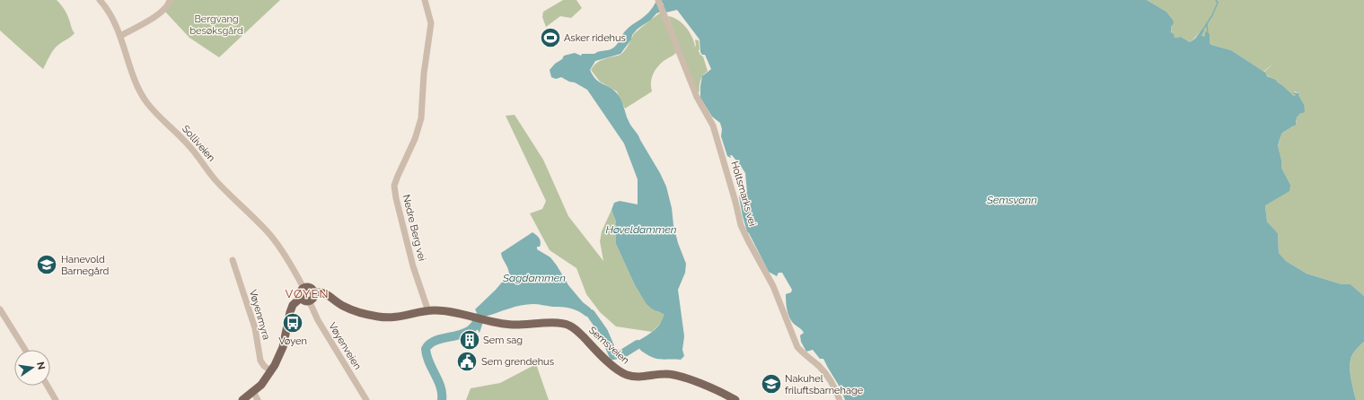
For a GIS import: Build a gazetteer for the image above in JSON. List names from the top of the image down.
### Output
{
  "streets": {
    "main road": ["Semsveien"],
    "street": [
      "Solliveien",
      "Holtsmarks vei",
      "Nedre Berg vei",
      "Vøyenmyra",
      "Vøyenveien"
    ]
  },
  "crossings": [
    ["Solliveien", "Vøyenveien"],
    ["Nedre Berg vei", "Semsveien"]
  ],
  "districts": ["VØYEN"],
  "water": ["Semsvann", "Høveldammen", "Sagdammen"],
  "parks": ["Bergvang besøksgård"],
  "places": {
    "sports": ["Asker ridehus"],
    "school or university": ["Hanevold Barnegård", "Nakuhel friluftsbarnehage"],
    "bus stop": ["Vøyen"],
    "building": ["Sem sag"],
    "public building": ["Sem grendehus"]
  },
  "north": "right"
}
